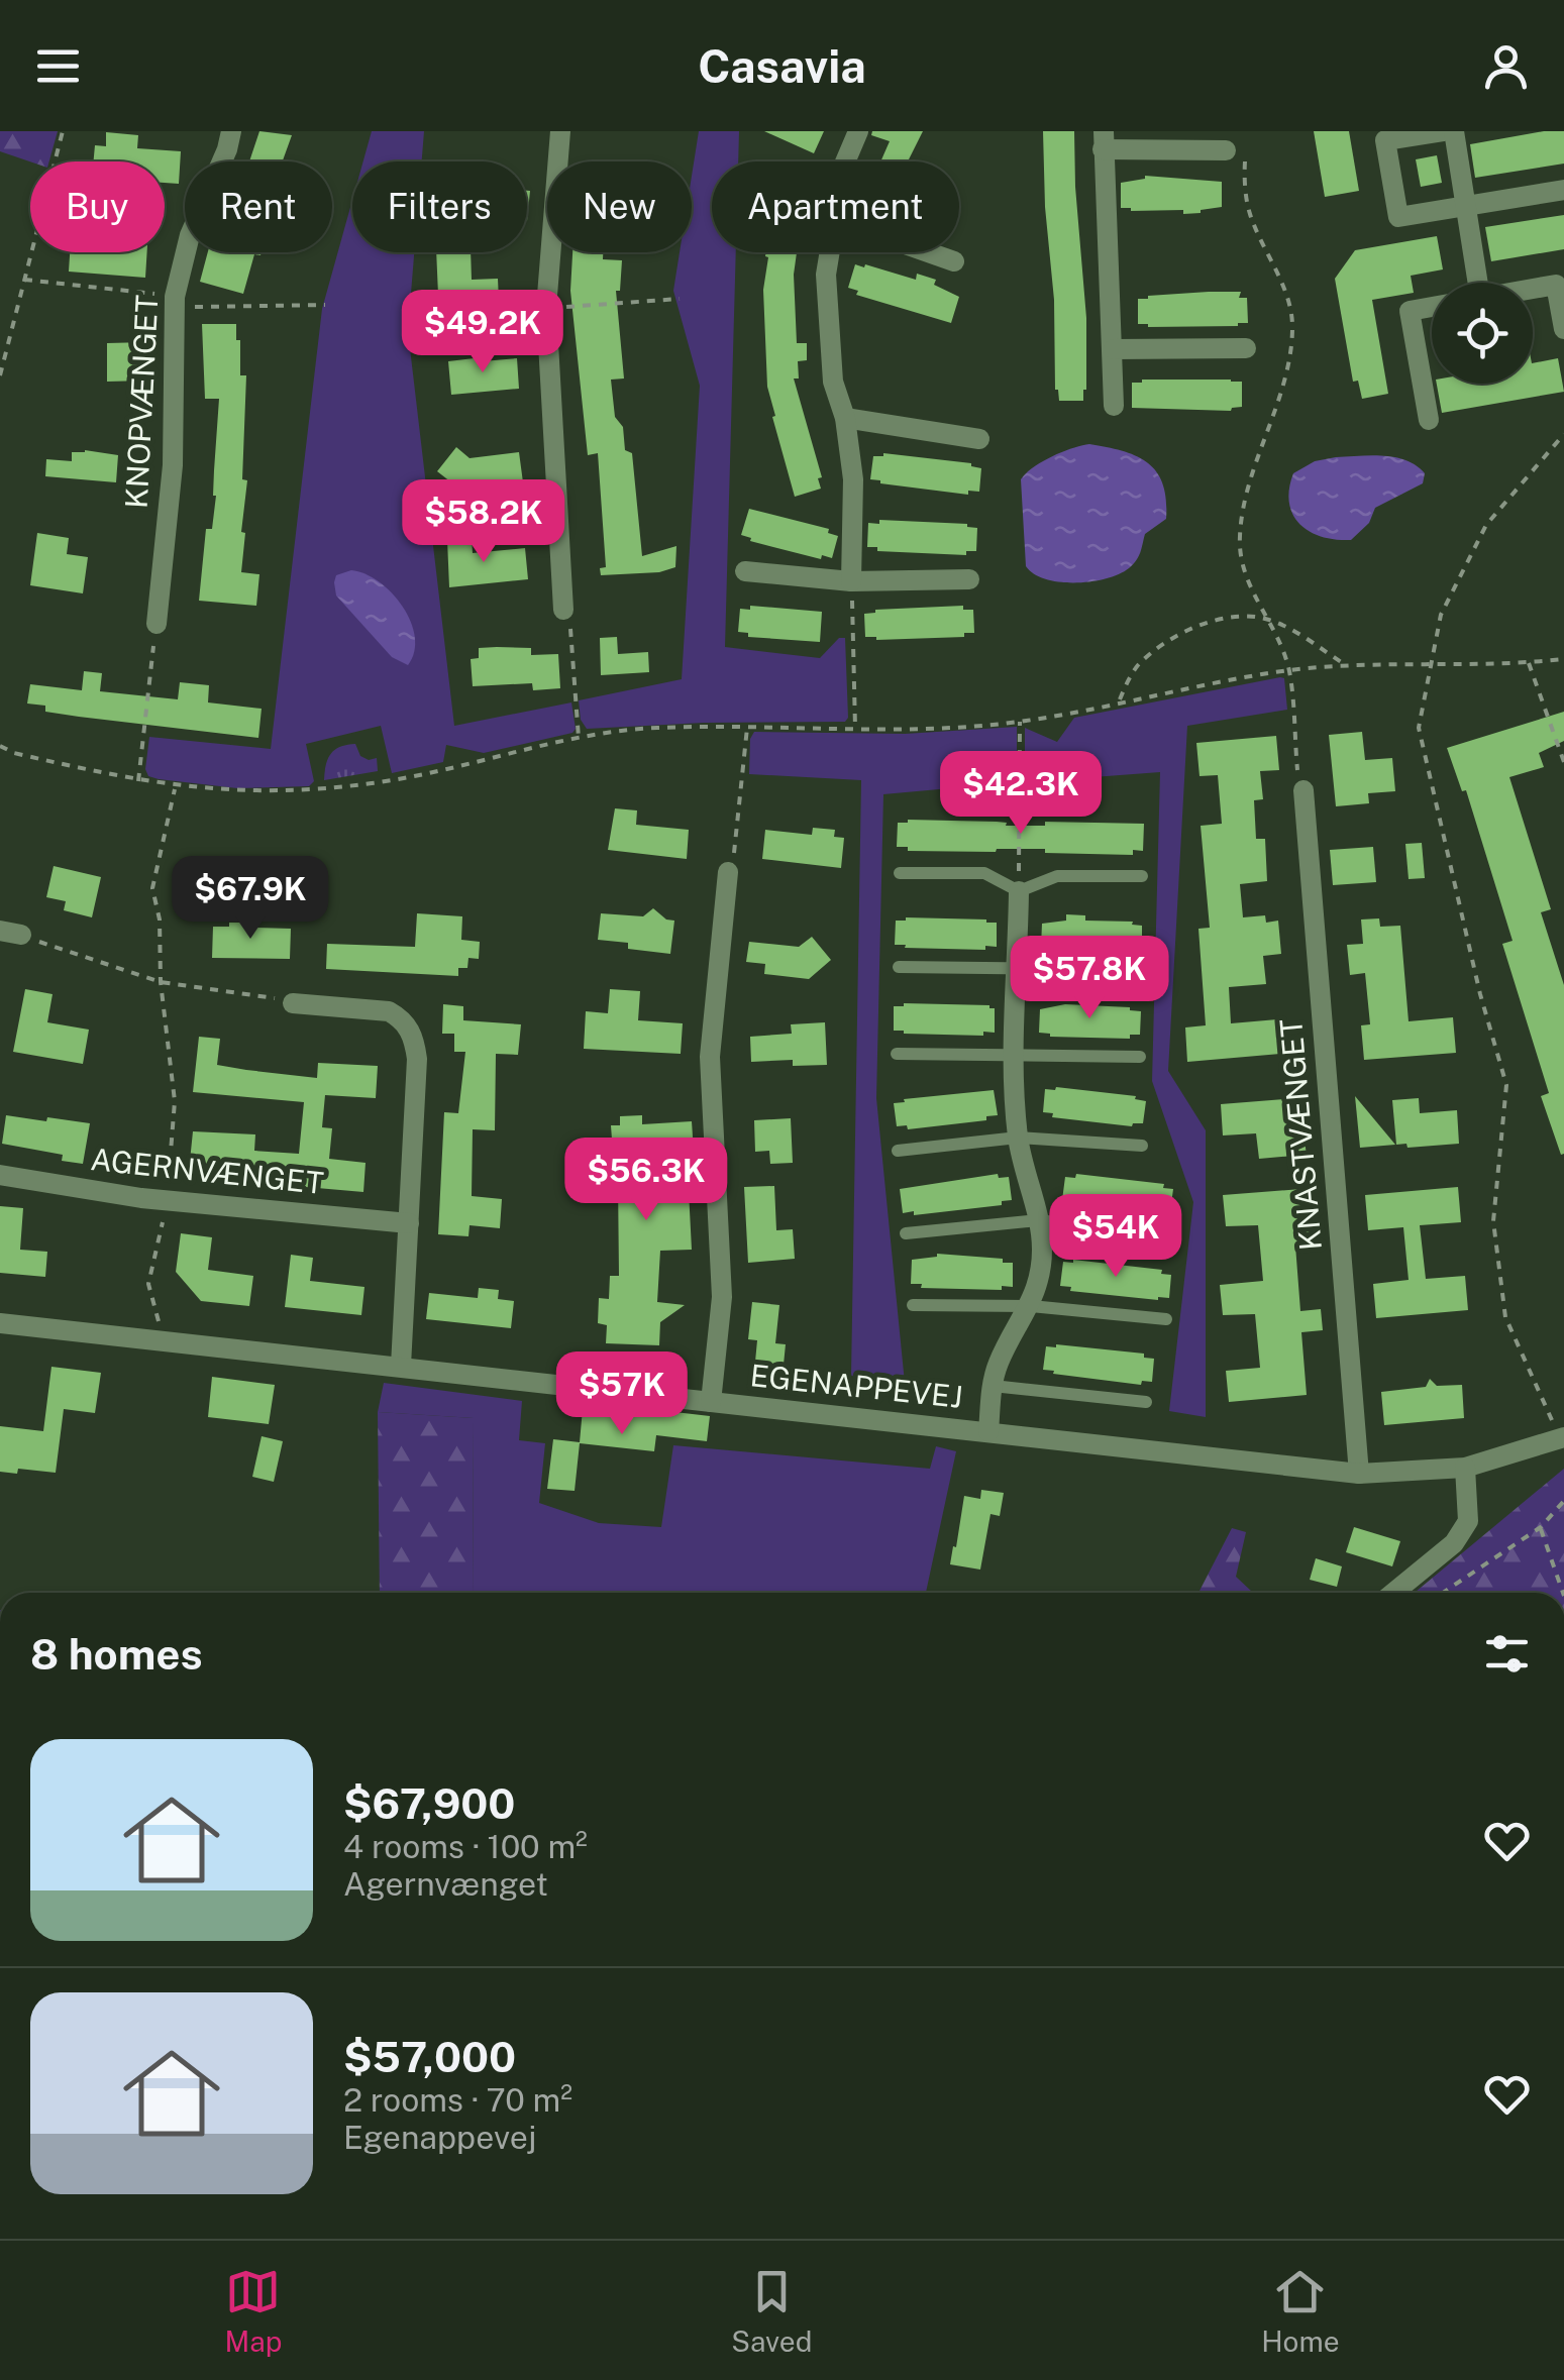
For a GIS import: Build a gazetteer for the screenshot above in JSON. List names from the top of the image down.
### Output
{
  "streets": {
    "street": [
      "KNOPVÆNGET",
      "KNASTVÆNGET",
      "AGERNVÆNGET",
      "EGENAPPEVEJ"
    ]
  },
  "crossings": [
    ["KNASTVÆNGET", "EGENAPPEVEJ"]
  ],
  "page": {
    "header": "Casavia",
    "chip": [
      "Buy",
      "Rent",
      "Filters",
      "New",
      "Apartment"
    ],
    "price": [
      "$49.2K",
      "$58.2K",
      "$42.3K",
      "$67.9K",
      "$57.8K",
      "$56.3K",
      "$54K",
      "$57K"
    ],
    "heading": "8 homes",
    "list": [
      {
        "name": "$67,900",
        "note": "4 rooms · 100 m² · Agernvænget"
      },
      {
        "name": "$57,000",
        "note": "2 rooms · 70 m² · Egenappevej"
      }
    ],
    "tabs": ["Map", "Saved", "Home"]
  }
}
